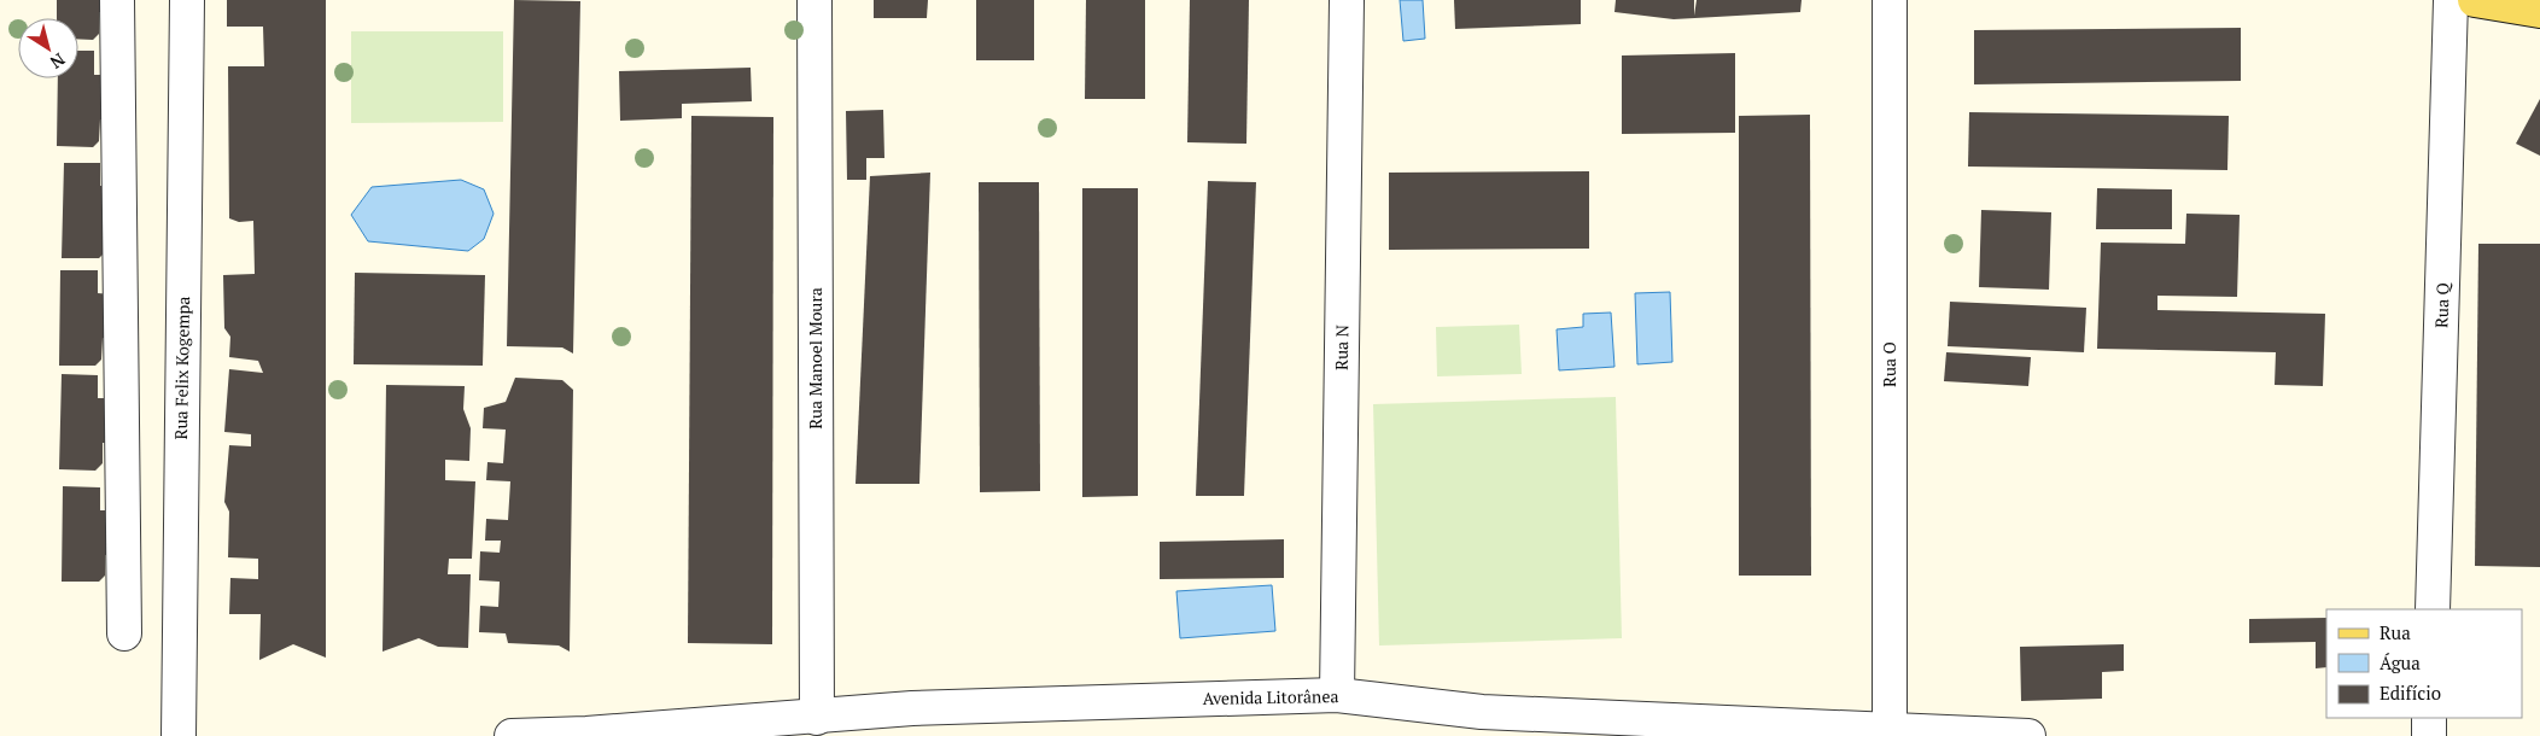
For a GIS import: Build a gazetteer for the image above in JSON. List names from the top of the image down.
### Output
{
  "streets": {
    "street": [
      "Rua Q",
      "Rua N",
      "Rua Manoel Moura",
      "Rua O",
      "Rua Felix Kogempa",
      "Avenida Litorânea"
    ]
  },
  "crossings": [
    ["Rua N", "Avenida Litorânea"],
    ["Rua Manoel Moura", "Avenida Litorânea"],
    ["Rua O", "Avenida Litorânea"]
  ],
  "legend": ["Rua", "Água", "Edifício"],
  "north": "bottom right"
}
